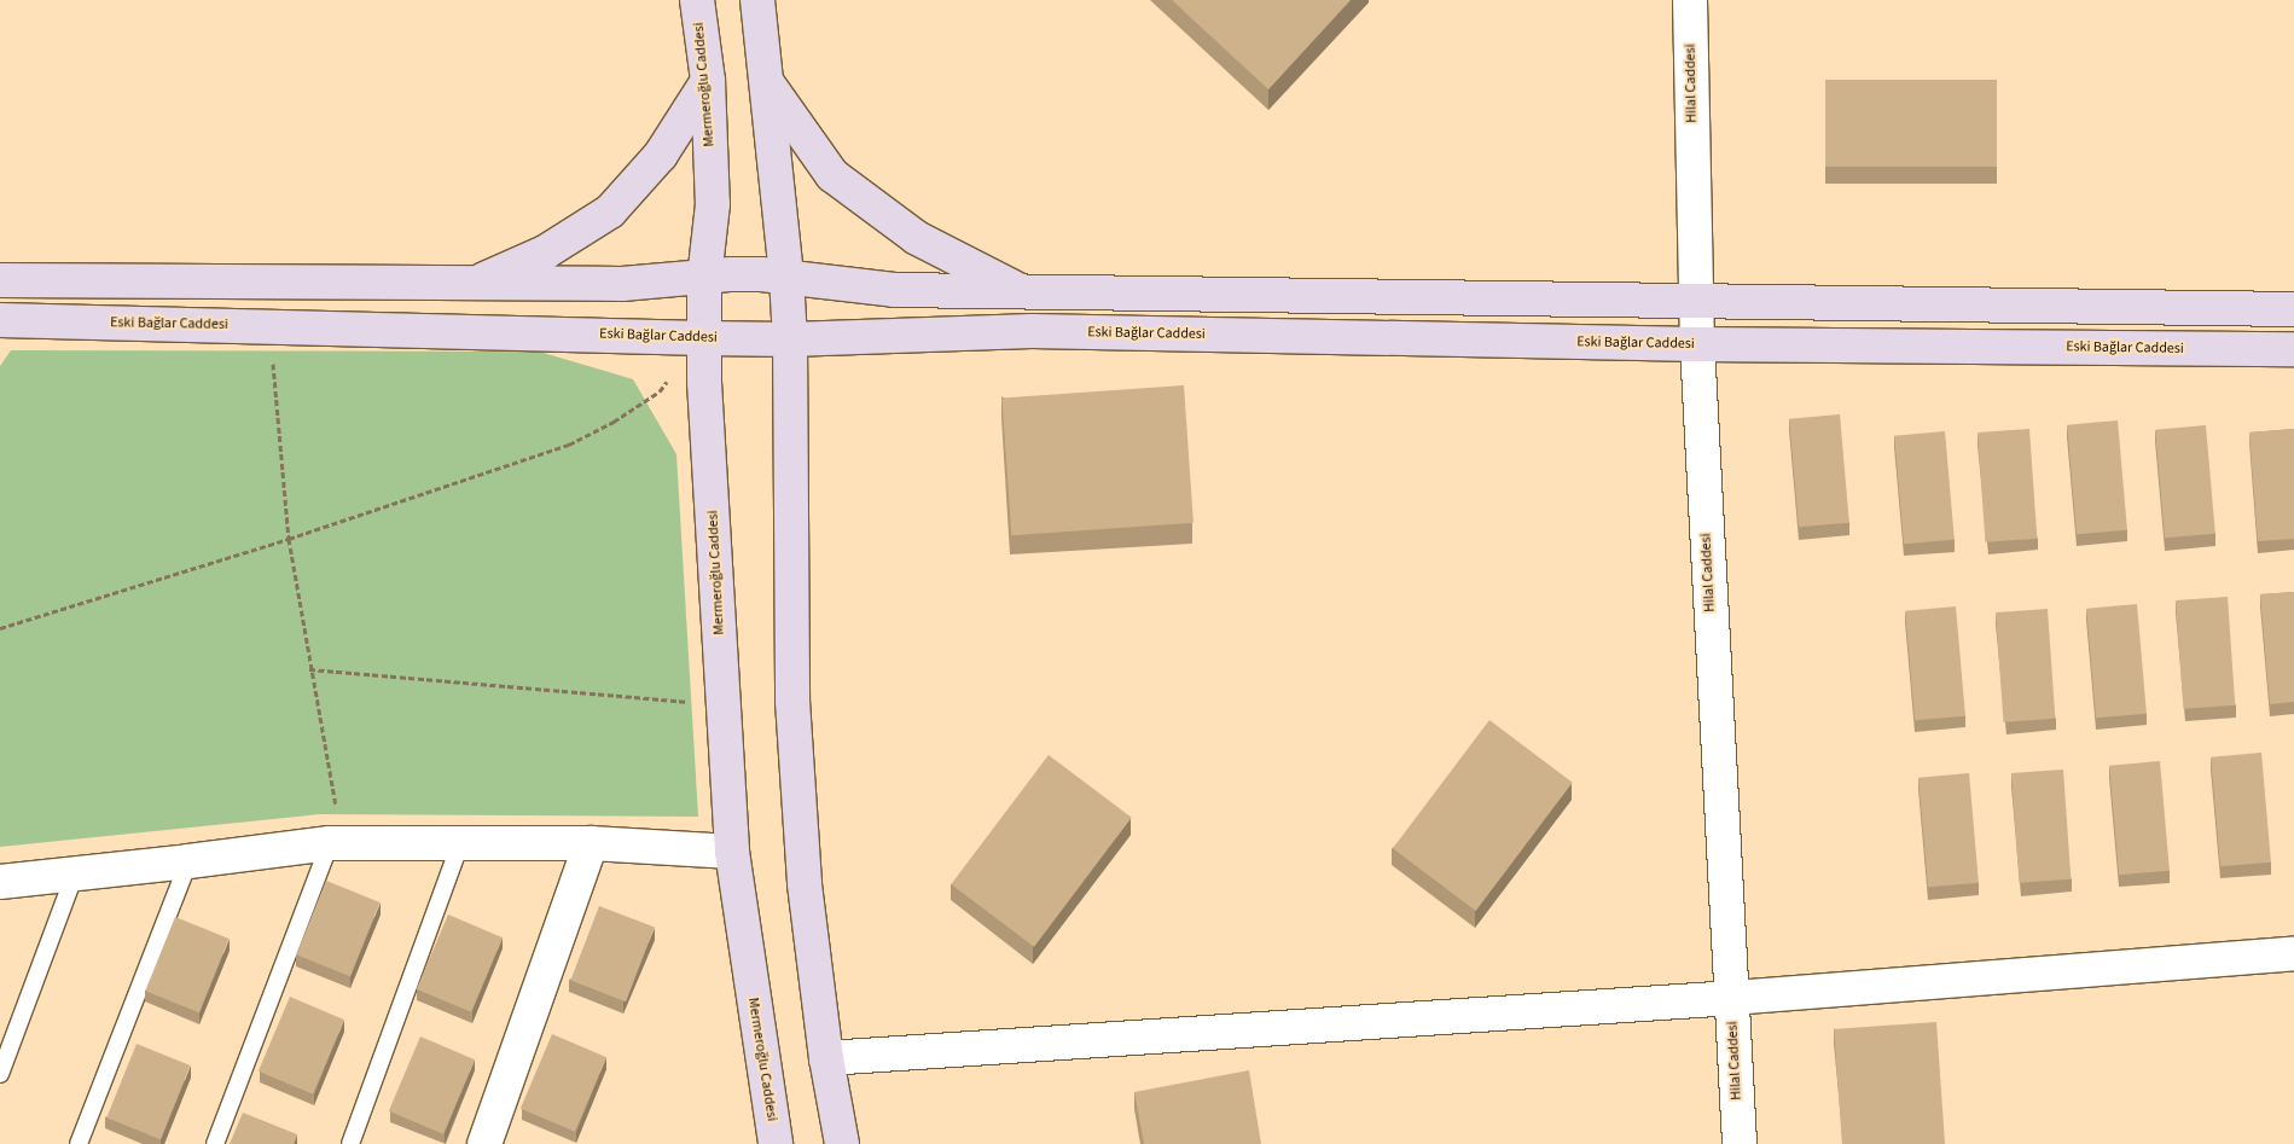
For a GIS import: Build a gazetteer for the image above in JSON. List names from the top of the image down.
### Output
{
  "streets": {
    "street": ["Hilal Caddesi", "Mermeroğlu Caddesi", "Eski Bağlar Caddesi"]
  },
  "crossings": [
    ["Hilal Caddesi", "Eski Bağlar Caddesi"],
    ["Mermeroğlu Caddesi", "Eski Bağlar Caddesi"]
  ]
}
